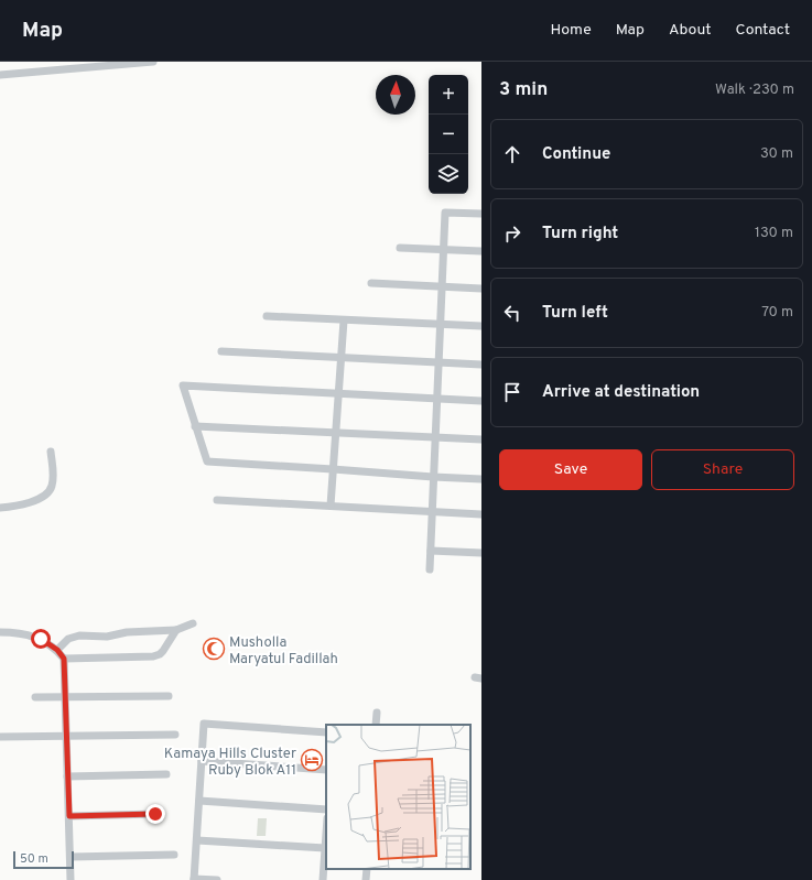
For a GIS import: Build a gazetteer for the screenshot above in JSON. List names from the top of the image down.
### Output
{
  "places": {
    "mosque": ["Musholla Maryatul Fadillah"],
    "hotel": ["Kamaya Hills Cluster Ruby Blok A11"]
  },
  "scale_bar": "50 m",
  "north": "top",
  "page": {
    "header": "Map",
    "nav": [
      "Home",
      "Map",
      "About",
      "Contact"
    ],
    "heading": ["3 min", "Walk · 230 m"],
    "map_buttons": ["+", "−"],
    "list": [
      ["Continue", "30 m"],
      ["Turn right", "130 m"],
      ["Turn left", "70 m"],
      "Arrive at destination"
    ],
    "buttons": ["Save", "Share"],
    "scale": "50 m"
  }
}
